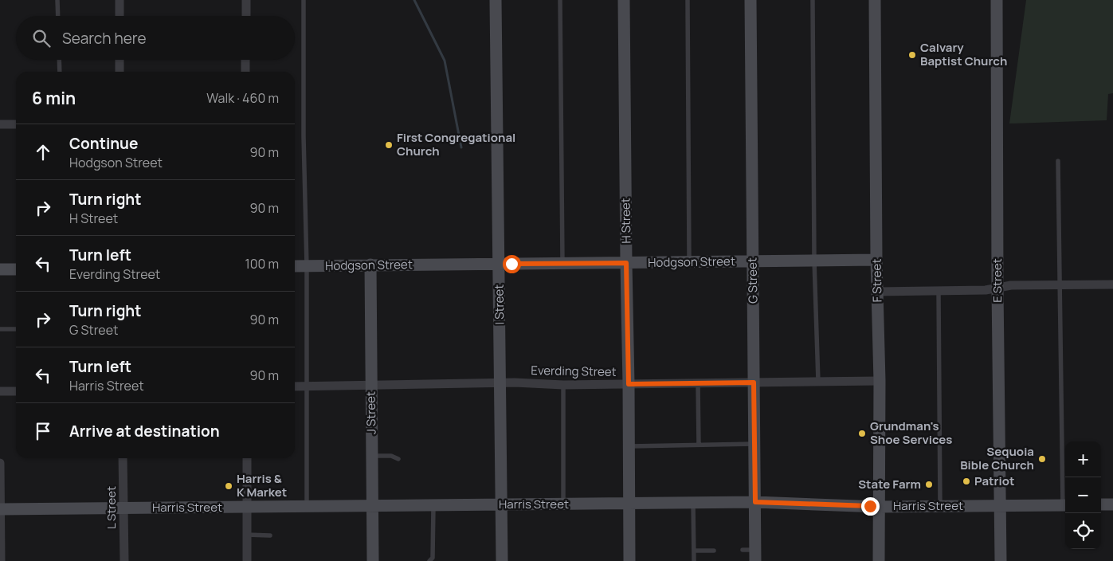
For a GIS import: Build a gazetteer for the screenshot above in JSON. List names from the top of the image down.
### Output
{
  "streets": {
    "street": [
      "H Street",
      "Hodgson Street",
      "G Street",
      "F Street",
      "E Street",
      "I Street",
      "Everding Street",
      "J Street",
      "Harris Street",
      "L Street"
    ]
  },
  "crossings": [
    ["H Street", "Hodgson Street"],
    ["H Street", "Everding Street"],
    ["H Street", "Harris Street"],
    ["Hodgson Street", "G Street"],
    ["Hodgson Street", "F Street"],
    ["Hodgson Street", "I Street"],
    ["Hodgson Street", "J Street"],
    ["G Street", "Everding Street"],
    ["G Street", "Harris Street"],
    ["F Street", "Everding Street"],
    ["F Street", "Harris Street"],
    ["E Street", "Harris Street"],
    ["I Street", "Everding Street"],
    ["I Street", "Harris Street"],
    ["Everding Street", "J Street"],
    ["J Street", "Harris Street"],
    ["Harris Street", "L Street"]
  ],
  "places": [
    "Calvary Baptist Church",
    "First Congregational Church",
    "Grundman's Shoe Services",
    "Sequoia Bible Church",
    "Patriot",
    "State Farm",
    "Harris & K Market"
  ],
  "page": {
    "search": "Search here",
    "heading": ["6 min", "Walk · 460 m"],
    "list": [
      ["Continue", "Hodgson Street", "90 m"],
      ["Turn right", "H Street", "90 m"],
      ["Turn left", "Everding Street", "100 m"],
      ["Turn right", "G Street", "90 m"],
      ["Turn left", "Harris Street", "90 m"],
      "Arrive at destination"
    ],
    "map_buttons": ["+", "−"]
  }
}
